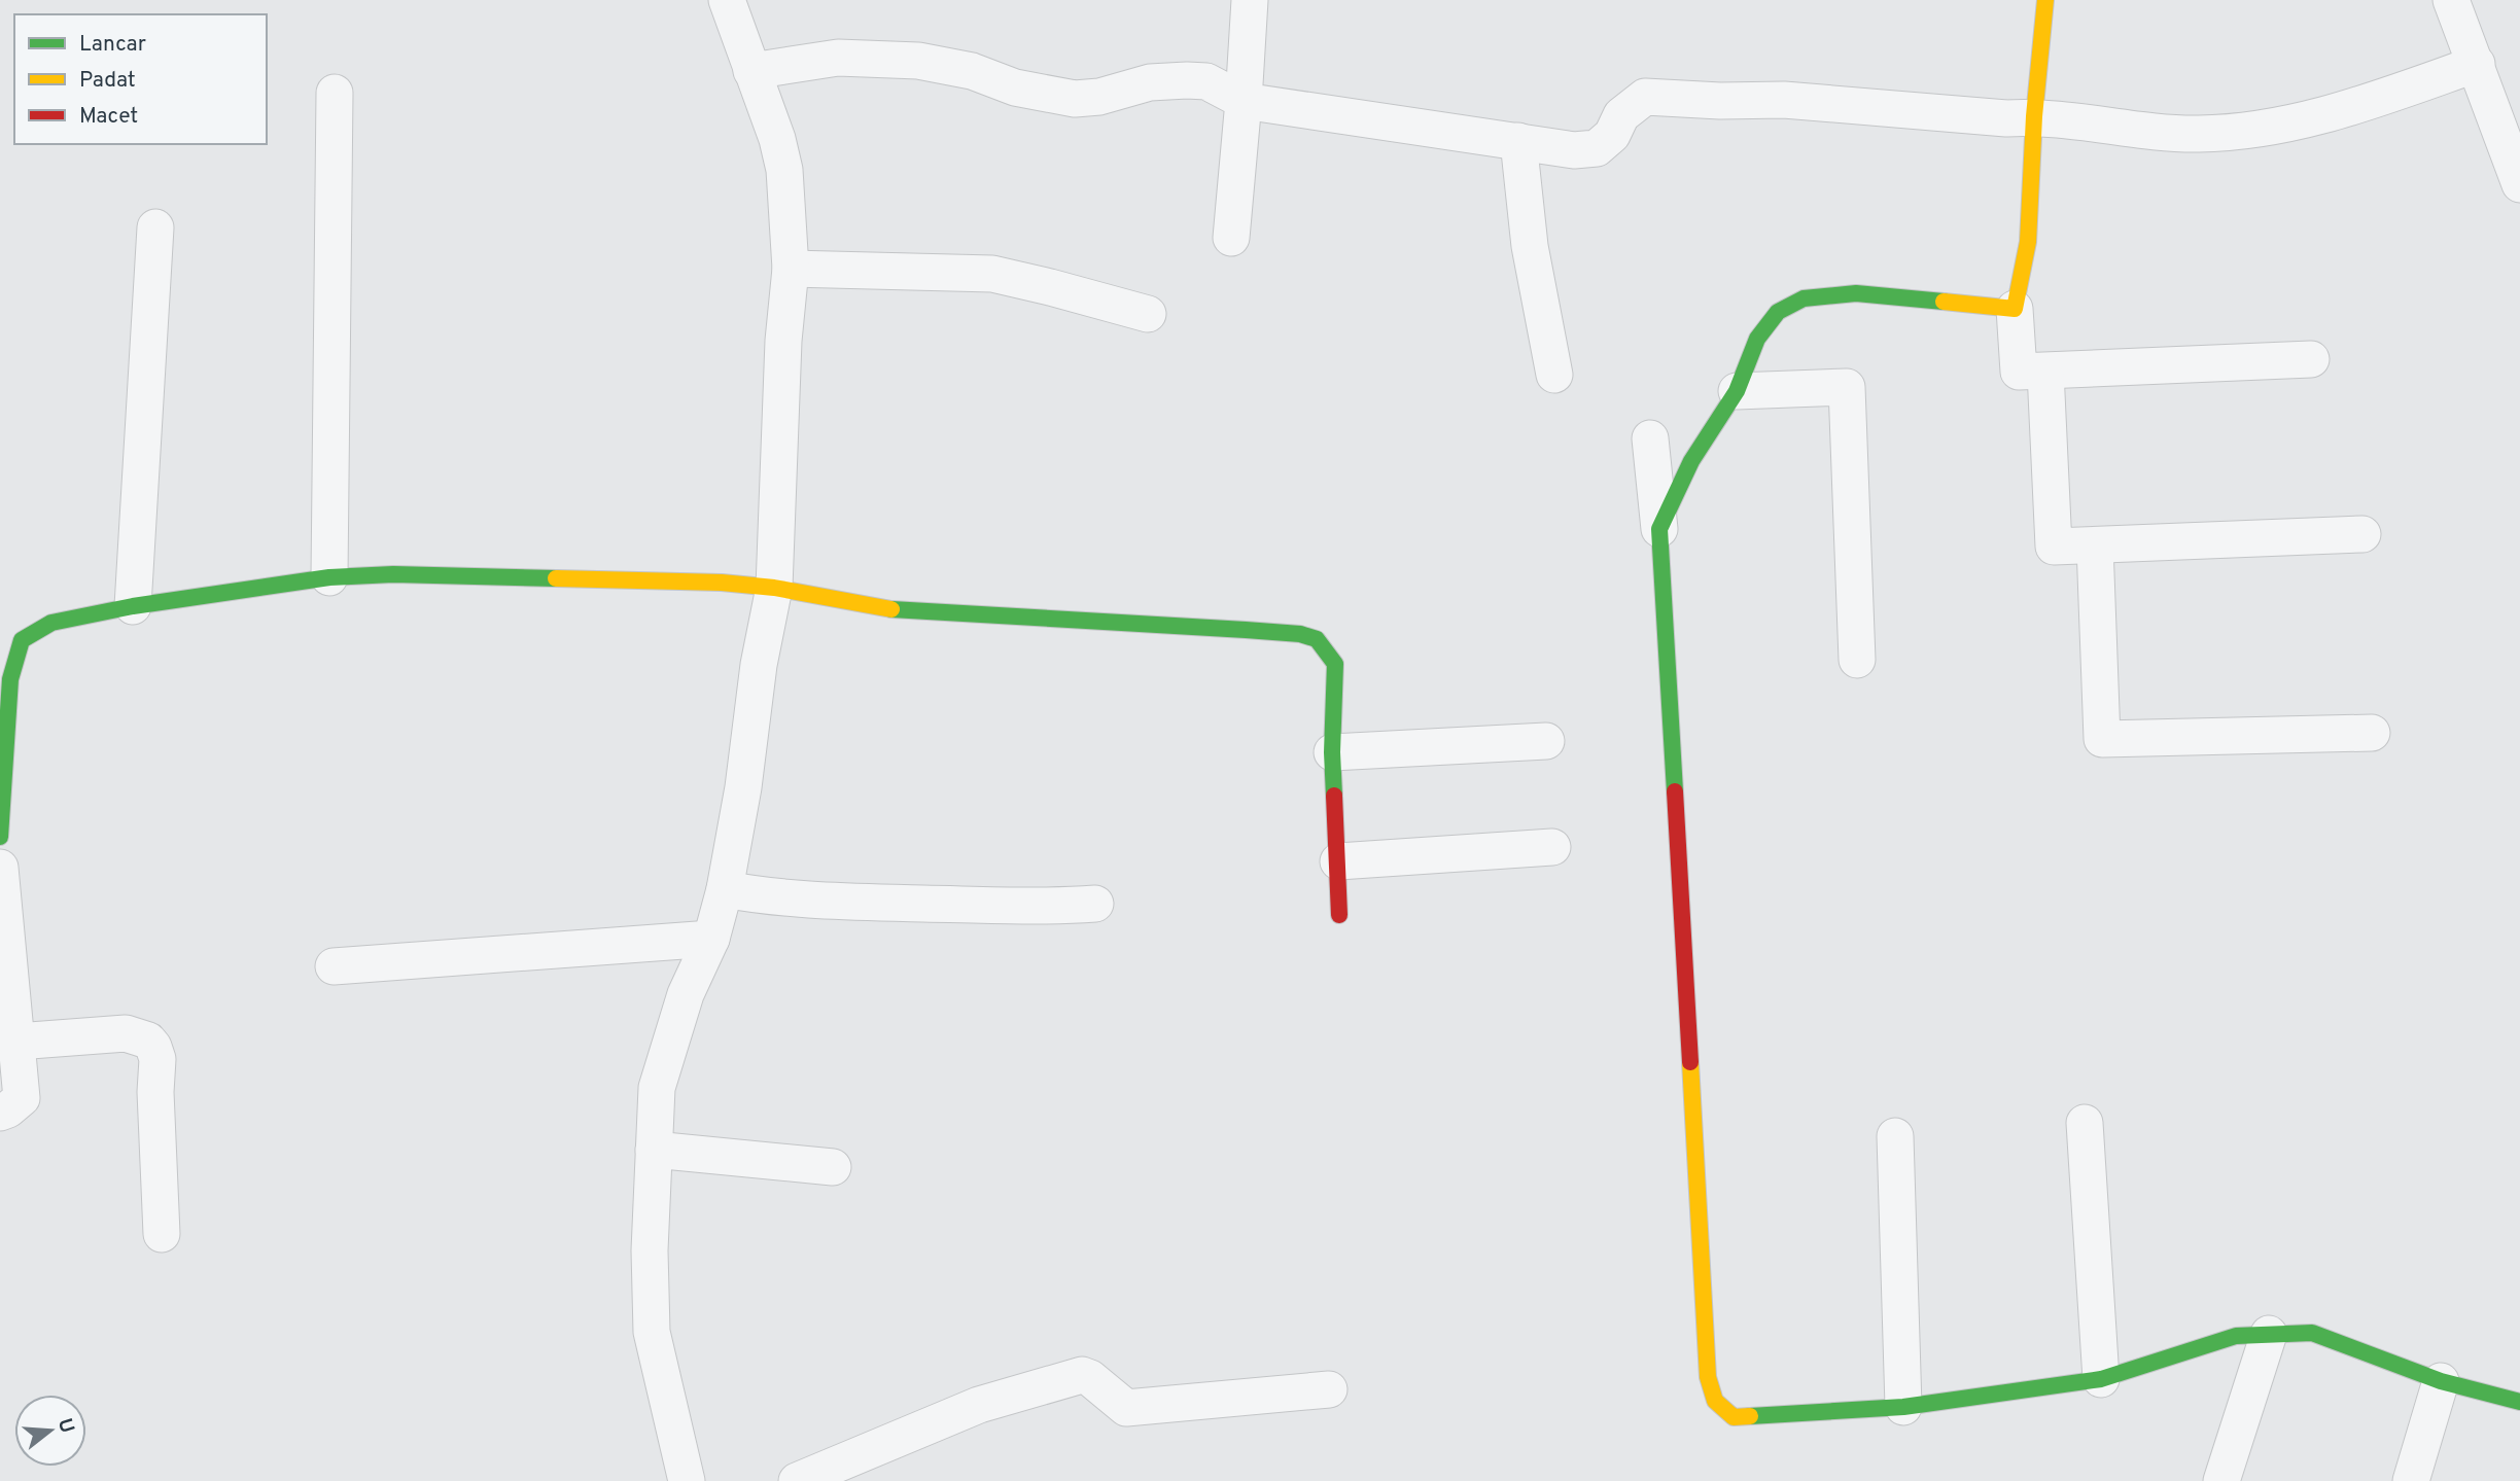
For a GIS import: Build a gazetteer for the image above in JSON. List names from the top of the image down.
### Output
{
  "legend": ["Lancar", "Padat", "Macet"],
  "north": "right"
}
